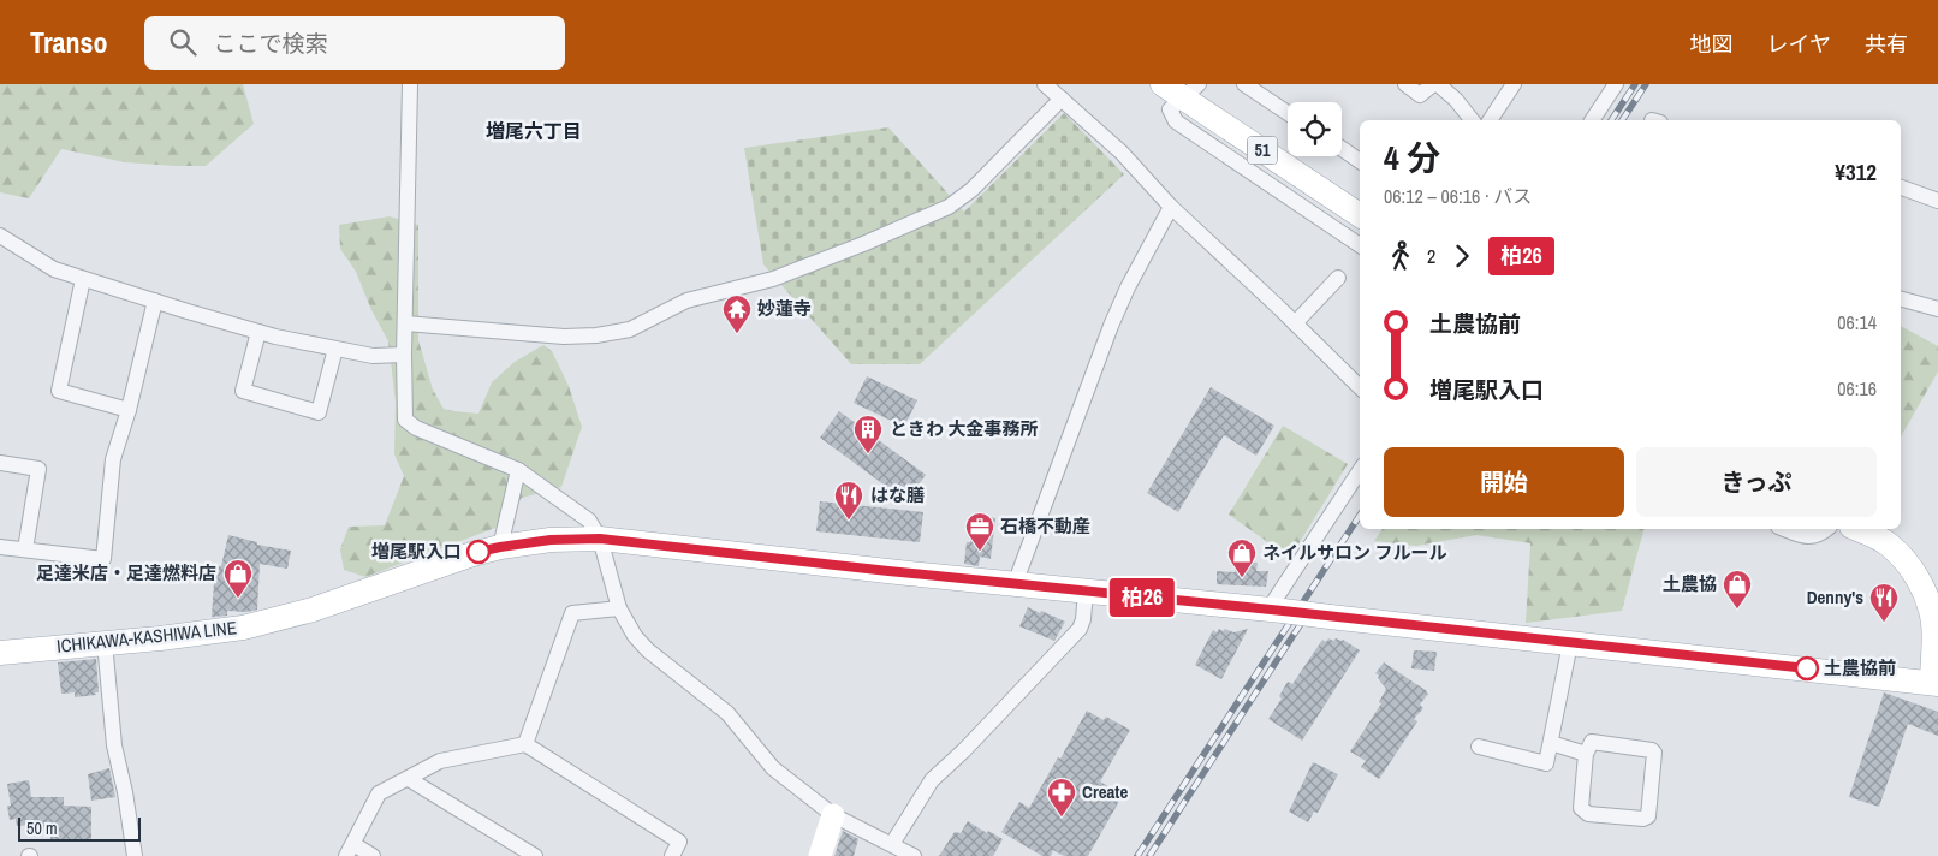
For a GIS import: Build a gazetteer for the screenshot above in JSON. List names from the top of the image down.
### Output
{
  "streets": {
    "main road": ["51", "ICHIKAWA-KASHIWA LINE"]
  },
  "districts": ["増尾六丁目"],
  "places": {
    "temple": ["妙蓮寺"],
    "building": ["ときわ 大金事務所"],
    "restaurant": ["はな膳", "Denny's"],
    "other": ["増尾駅入口", "土農協前"],
    "office": ["石橋不動産"],
    "shop": ["ネイルサロン フルール", "足達米店・足達燃料店", "土農協"],
    "pharmacy": ["Create"]
  },
  "lines": ["bus line 柏26"],
  "scale_bar": "50 m",
  "page": {
    "header": "Transo",
    "search": "ここで検索",
    "nav": ["地図", "レイヤ", "共有"],
    "on_map": "柏26",
    "heading": ["4 分", "06:12 – 06:16 · バス", "¥312"],
    "legs": ["2", "柏26"],
    "list": [
      {
        "name": "土農協前",
        "value": "06:14"
      },
      {
        "name": "増尾駅入口",
        "value": "06:16"
      }
    ],
    "buttons": ["開始", "きっぷ"],
    "scale": "50 m"
  }
}
